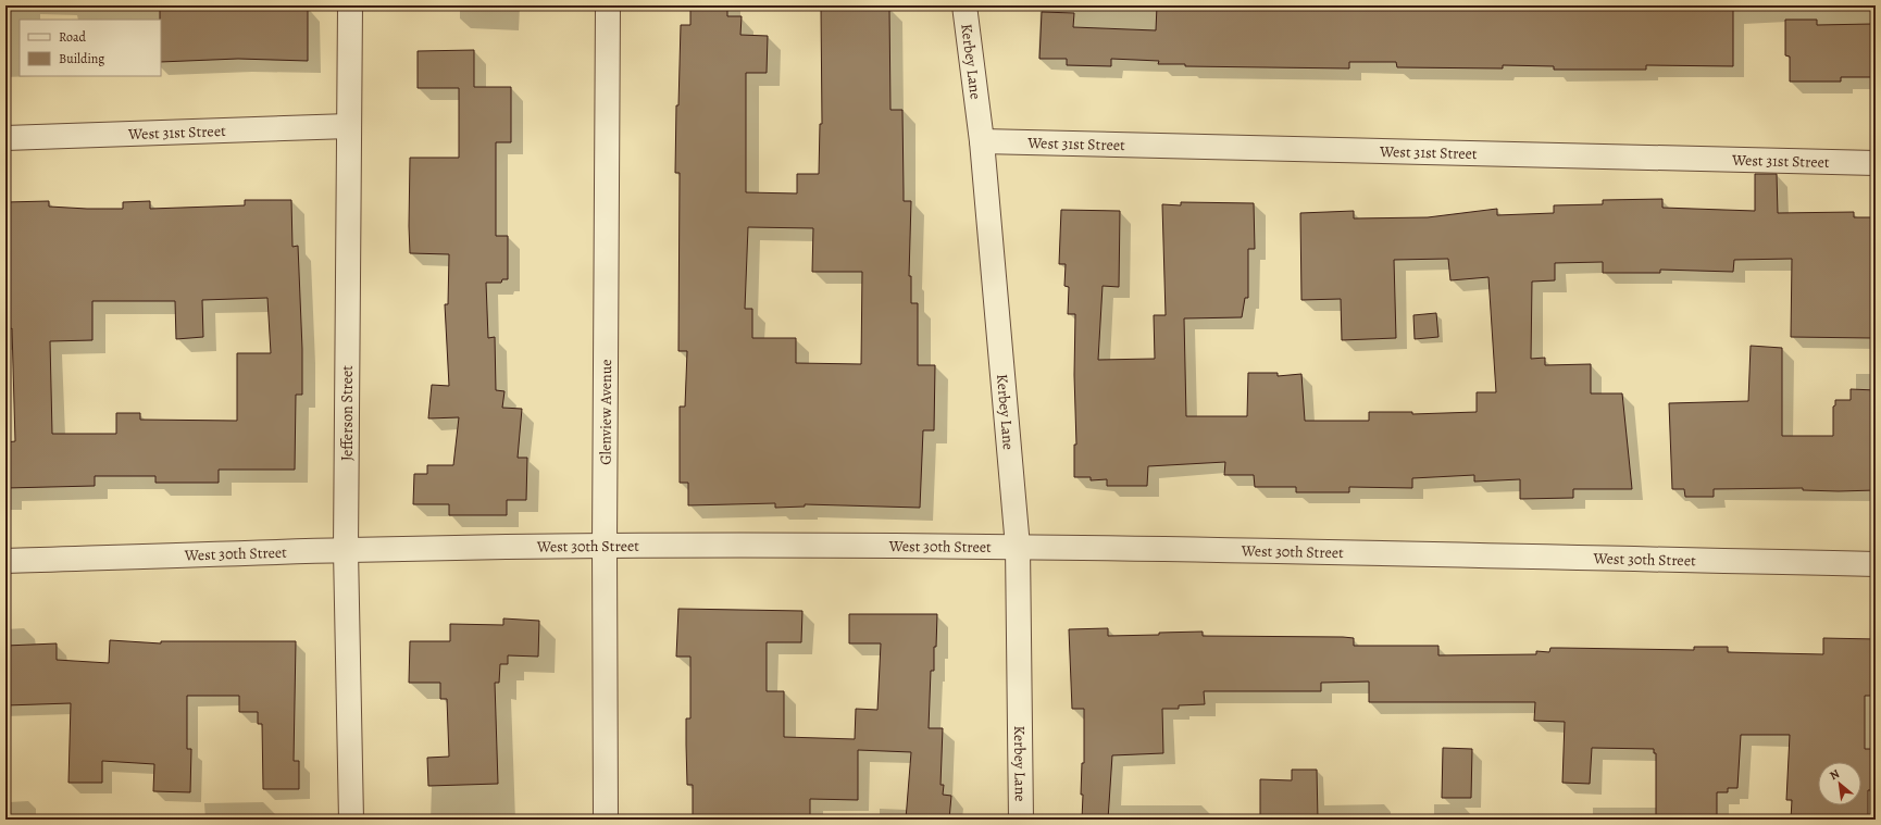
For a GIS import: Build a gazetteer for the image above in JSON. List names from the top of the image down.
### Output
{
  "streets": {
    "street": [
      "Kerbey Lane",
      "West 31st Street",
      "Glenview Avenue",
      "Jefferson Street",
      "West 30th Street"
    ]
  },
  "crossings": [
    ["Kerbey Lane", "West 31st Street"],
    ["Kerbey Lane", "West 30th Street"],
    ["West 31st Street", "Jefferson Street"],
    ["Glenview Avenue", "West 30th Street"],
    ["Jefferson Street", "West 30th Street"]
  ],
  "legend": ["Road", "Building"],
  "north": "top left"
}
